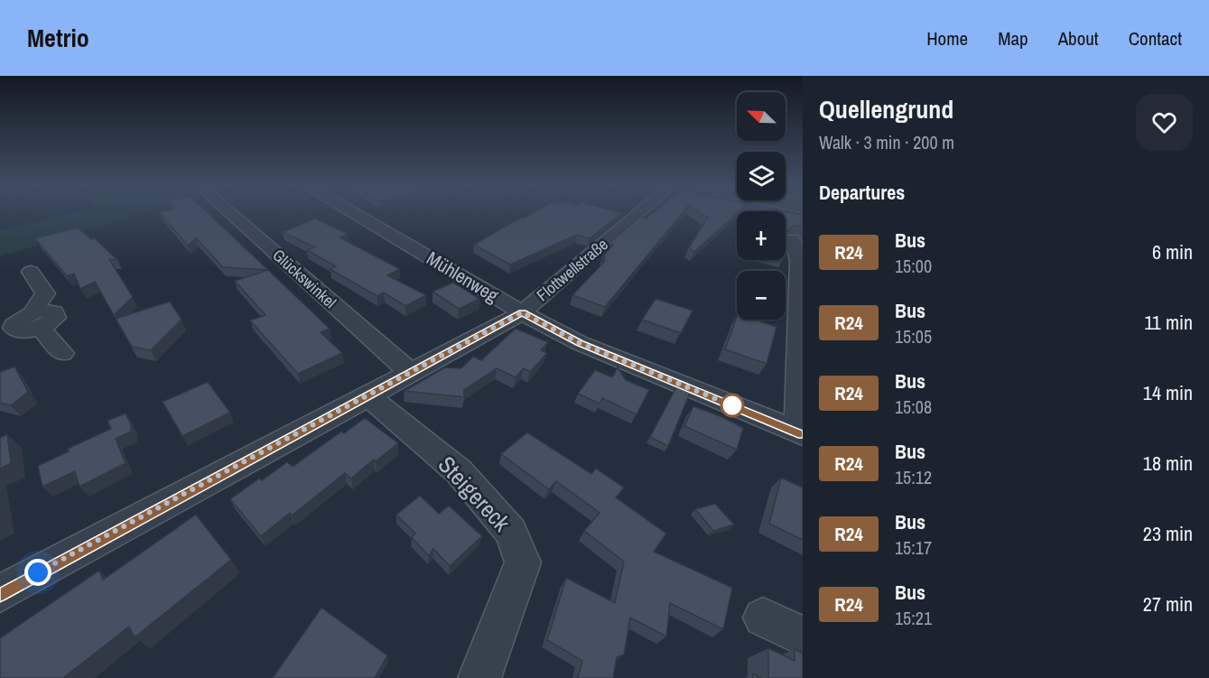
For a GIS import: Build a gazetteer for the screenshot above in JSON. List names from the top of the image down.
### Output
{
  "streets": {
    "street": [
      "Flottwellstraße",
      "Mühlenweg",
      "Glückswinkel",
      "Steigereck"
    ]
  },
  "crossings": [
    ["Flottwellstraße", "Mühlenweg"],
    ["Flottwellstraße", "Glückswinkel"],
    ["Flottwellstraße", "Steigereck"]
  ],
  "lines": ["bus line R24"],
  "north": "top left",
  "page": {
    "header": "Metrio",
    "nav": [
      "Home",
      "Map",
      "About",
      "Contact"
    ],
    "heading": [
      ["Quellengrund", "Walk · 3 min · 200 m"],
      "Departures"
    ],
    "map_buttons": ["+", "−"],
    "list": [
      {
        "mark": "R24",
        "name": "Bus",
        "note": "15:00",
        "value": "6 min"
      },
      {
        "mark": "R24",
        "name": "Bus",
        "note": "15:05",
        "value": "11 min"
      },
      {
        "mark": "R24",
        "name": "Bus",
        "note": "15:08",
        "value": "14 min"
      },
      {
        "mark": "R24",
        "name": "Bus",
        "note": "15:12",
        "value": "18 min"
      },
      {
        "mark": "R24",
        "name": "Bus",
        "note": "15:17",
        "value": "23 min"
      },
      {
        "mark": "R24",
        "name": "Bus",
        "note": "15:21",
        "value": "27 min"
      }
    ]
  }
}
